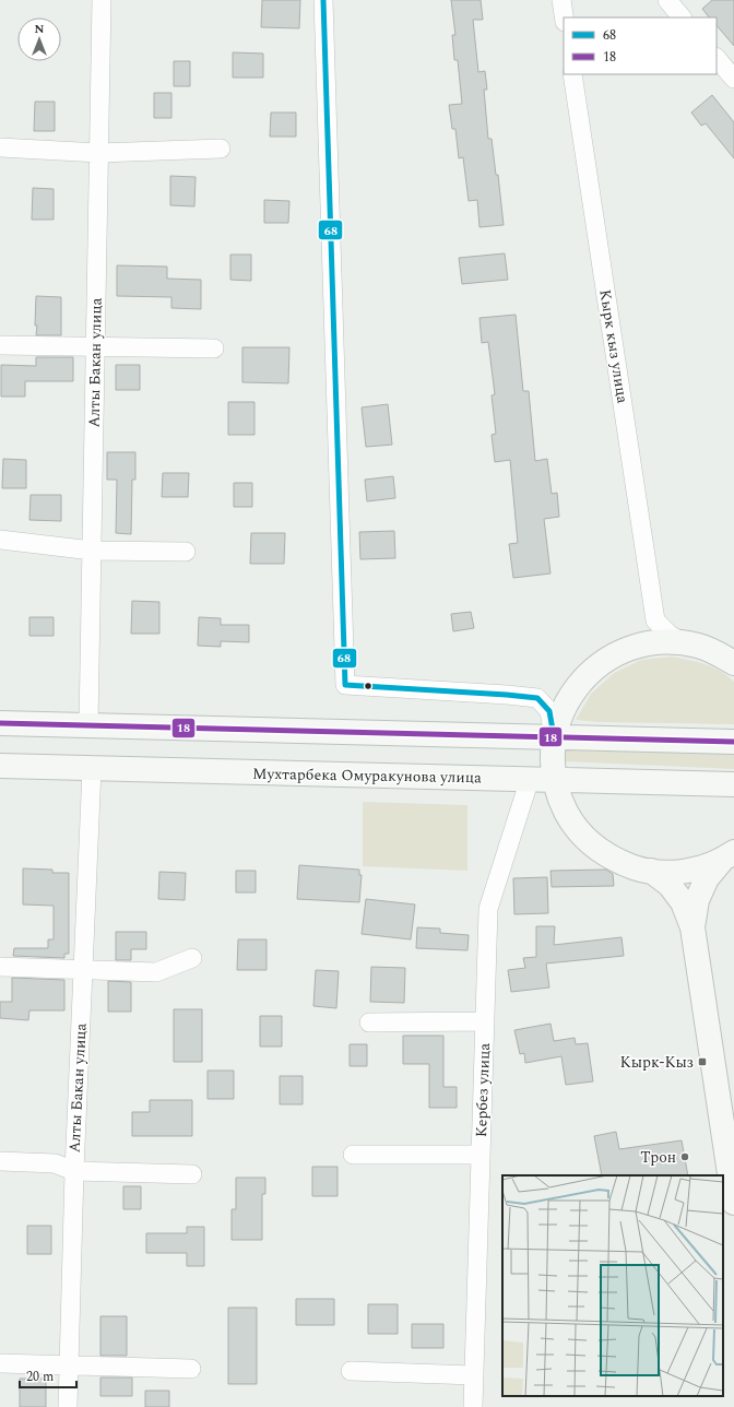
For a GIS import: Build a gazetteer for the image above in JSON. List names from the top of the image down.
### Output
{
  "streets": {
    "main road": ["Мухтарбека Омуракунова улица"],
    "street": ["Кырк кыз улица", "Алты Бакан улица", "Кербез улица"]
  },
  "crossings": [
    ["Алты Бакан улица", "Мухтарбека Омуракунова улица"],
    ["Мухтарбека Омуракунова улица", "Кербез улица"]
  ],
  "places": {
    "transit": ["Кырк-Кыз"],
    "other": ["Трон"]
  },
  "lines": ["transit line 68", "transit line 18"],
  "legend": ["68", "18"],
  "scale_bar": "20 m",
  "north": "top"
}
